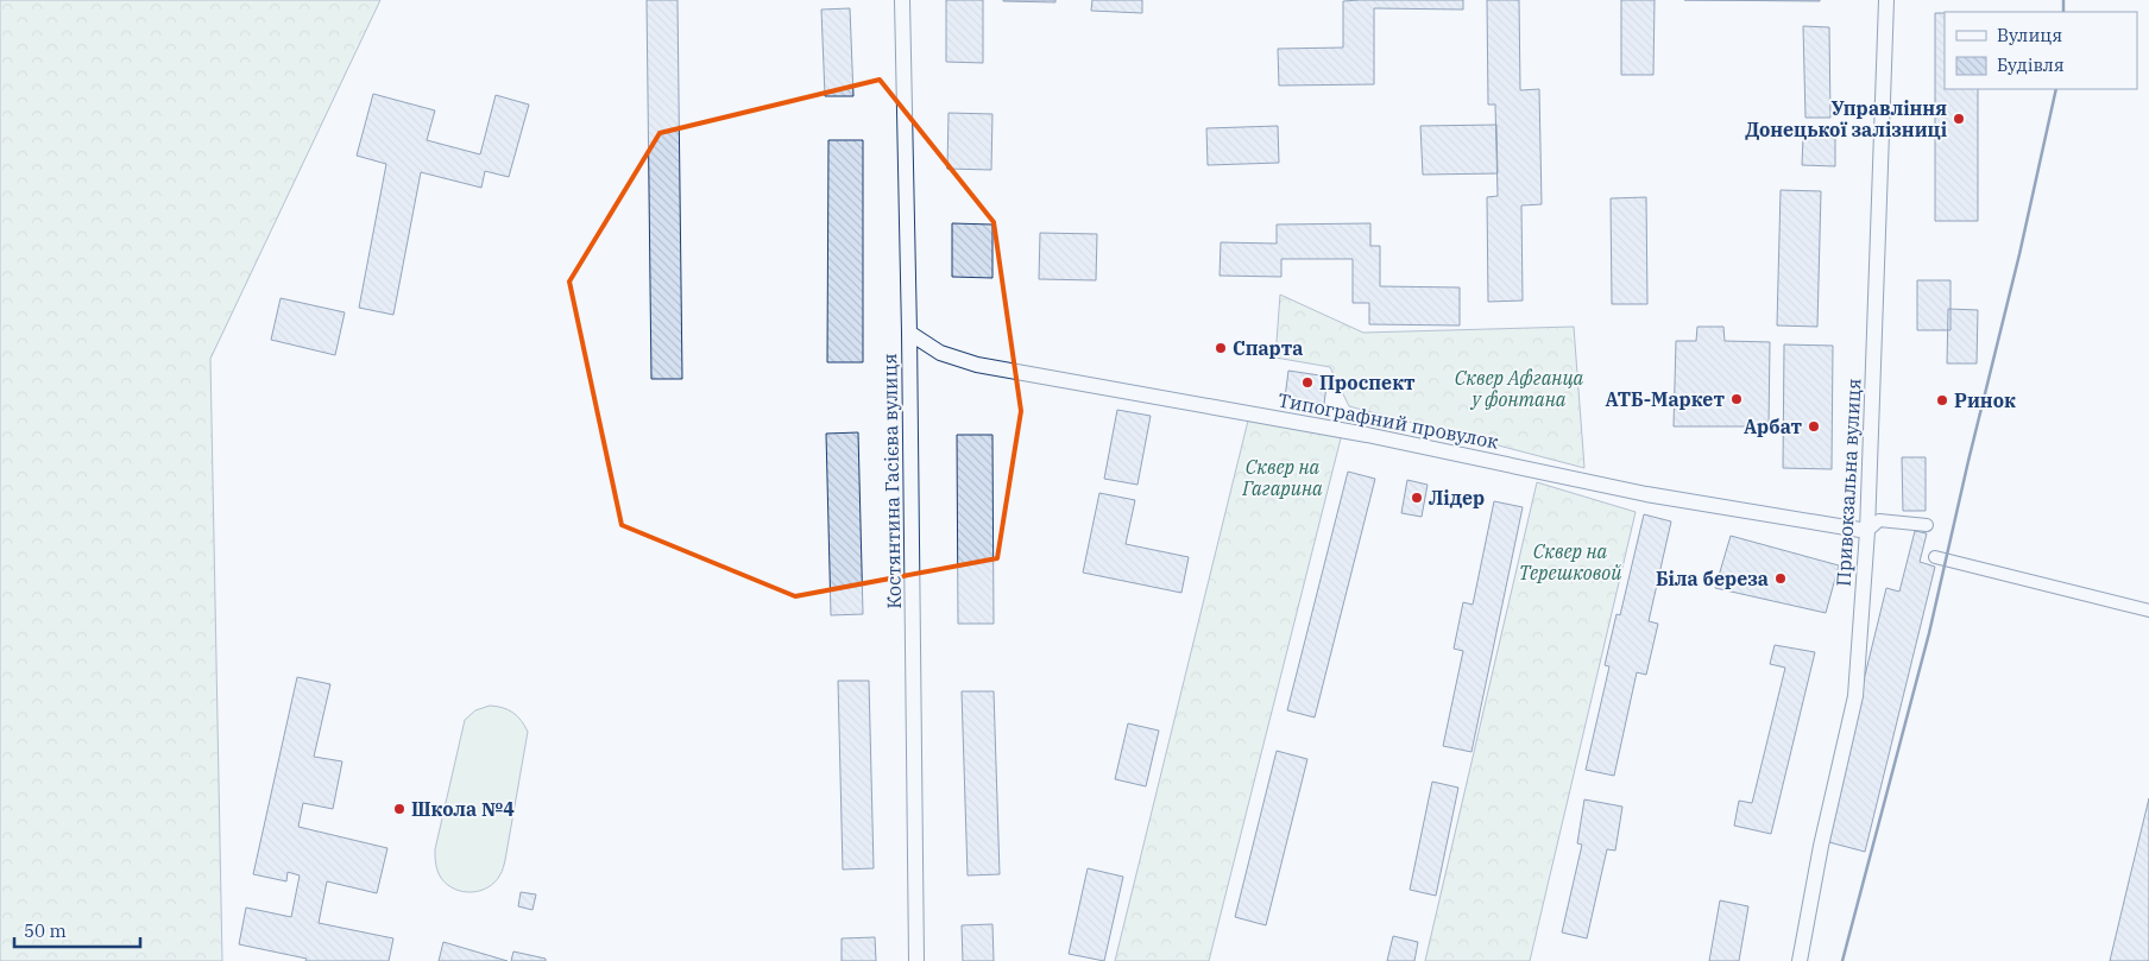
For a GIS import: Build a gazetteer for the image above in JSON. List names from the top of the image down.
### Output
{
  "streets": {
    "street": ["Типографний провулок", "Костянтина Гасієва вулиця", "Привокзальна вулиця"]
  },
  "crossings": [
    ["Типографний провулок", "Костянтина Гасієва вулиця"],
    ["Типографний провулок", "Привокзальна вулиця"]
  ],
  "parks": ["Сквер Афганца у фонтана", "Сквер на Гагарина", "Сквер на Терешковой"],
  "places": [
    "Управління Донецької залізниці",
    "Спарта",
    "Проспект",
    "АТБ-Маркет",
    "Ринок",
    "Арбат",
    "Лідер",
    "Біла береза",
    "Школа №4"
  ],
  "legend": ["Вулиця", "Будівля"],
  "scale_bar": "50 m"
}
